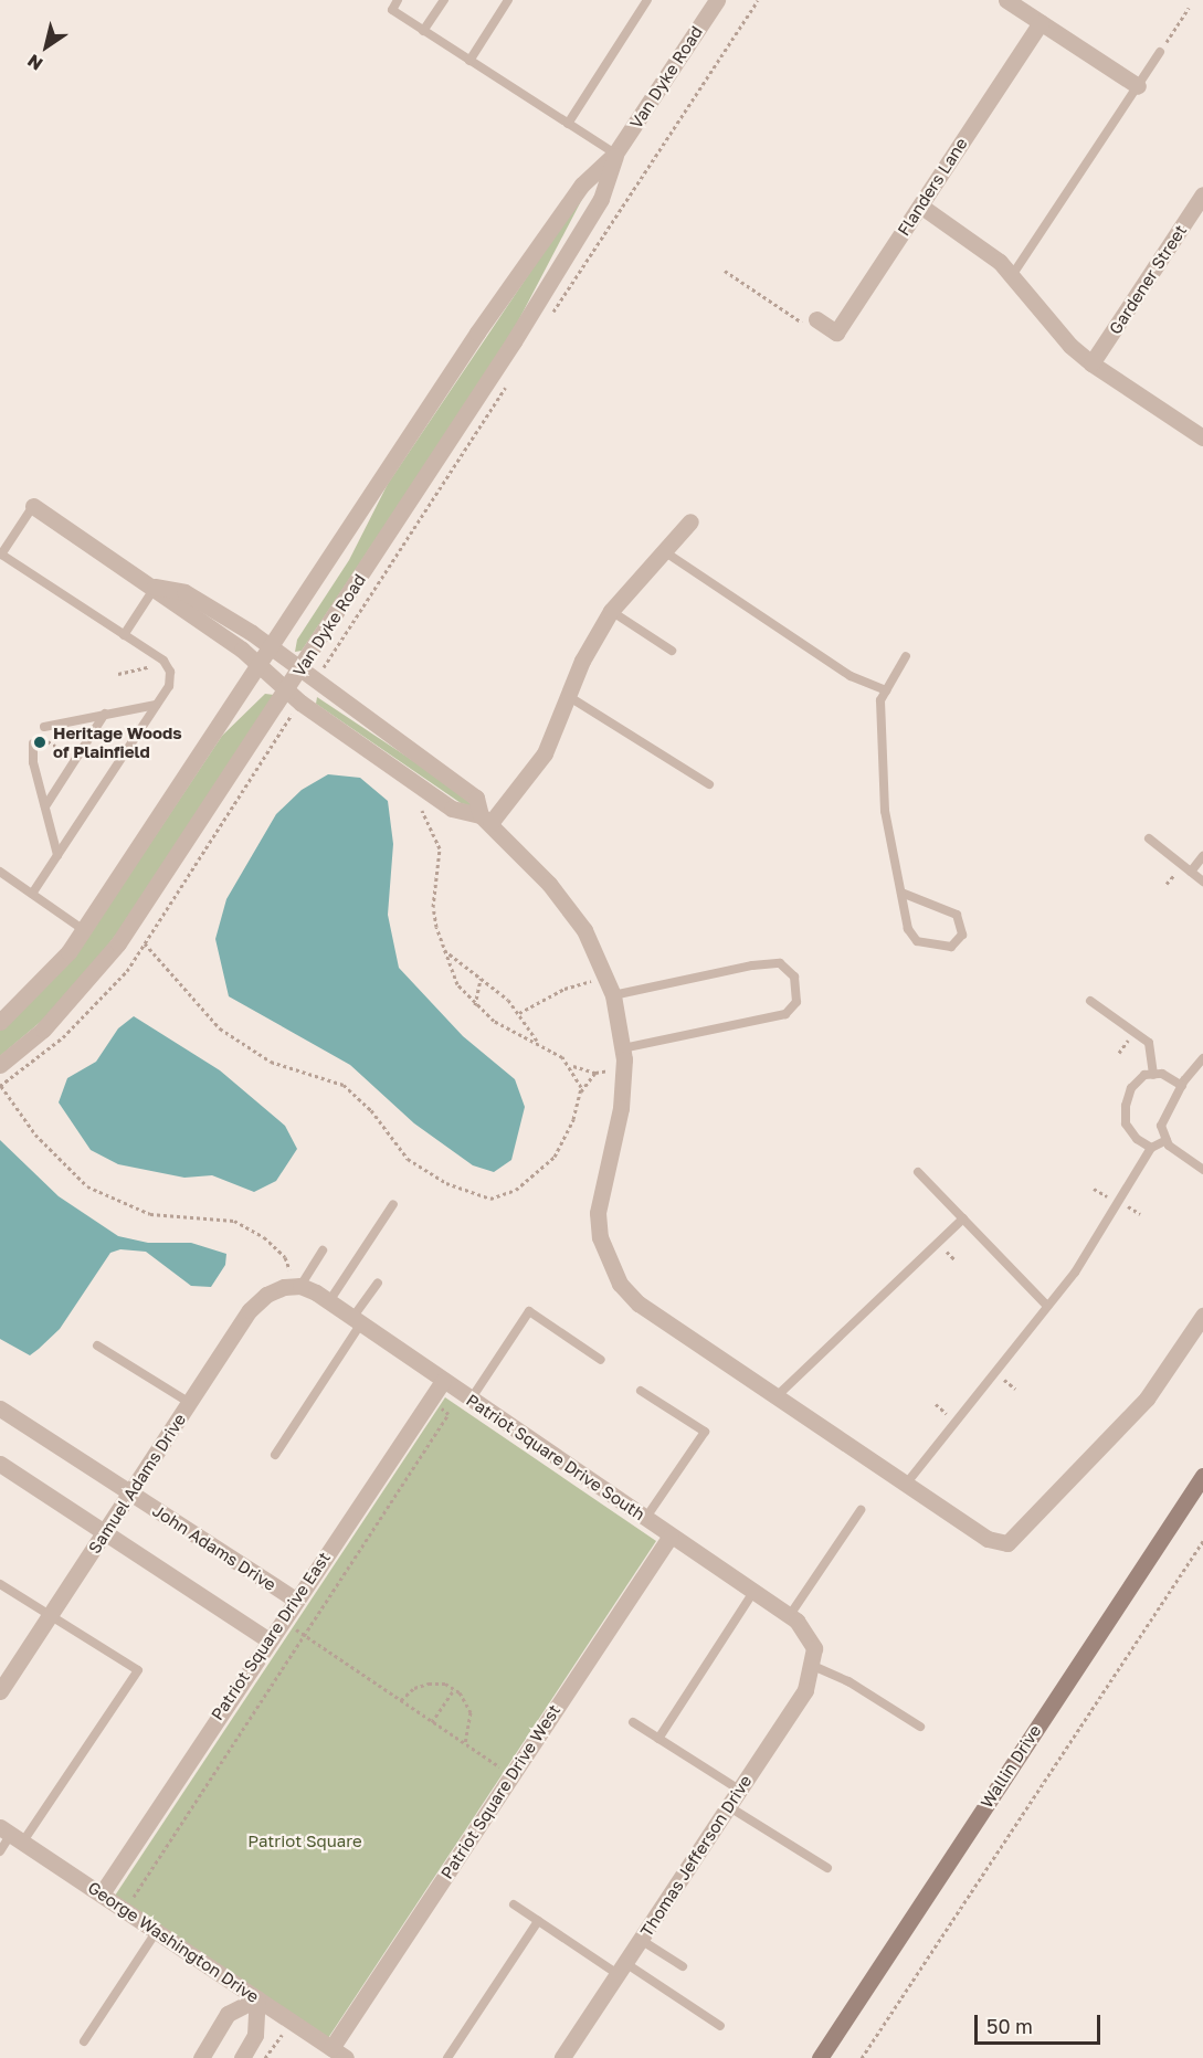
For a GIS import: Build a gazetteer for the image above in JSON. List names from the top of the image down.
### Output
{
  "streets": {
    "main road": ["Wallin Drive"],
    "street": [
      "Van Dyke Road",
      "Flanders Lane",
      "Gardener Street",
      "Patriot Square Drive South",
      "Samuel Adams Drive",
      "John Adams Drive",
      "Patriot Square Drive East",
      "Patriot Square Drive West",
      "Thomas Jefferson Drive",
      "George Washington Drive"
    ]
  },
  "crossings": [
    ["Patriot Square Drive South", "Samuel Adams Drive"],
    ["Patriot Square Drive South", "Patriot Square Drive East"],
    ["Patriot Square Drive South", "Patriot Square Drive West"],
    ["Patriot Square Drive South", "Thomas Jefferson Drive"],
    ["Samuel Adams Drive", "John Adams Drive"],
    ["John Adams Drive", "Patriot Square Drive East"],
    ["Patriot Square Drive East", "George Washington Drive"],
    ["Patriot Square Drive West", "George Washington Drive"]
  ],
  "parks": ["Patriot Square"],
  "places": ["Heritage Woods of Plainfield"],
  "scale_bar": "50 m",
  "north": "bottom left"
}
